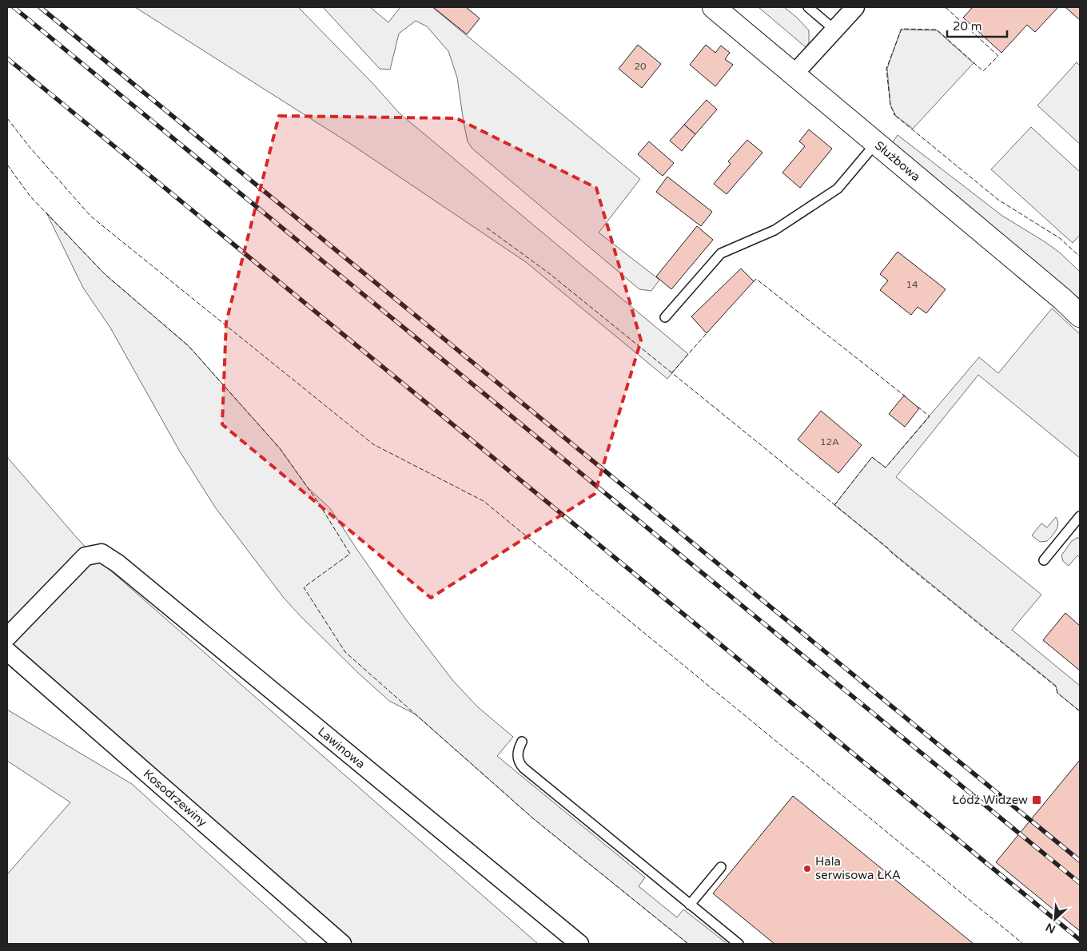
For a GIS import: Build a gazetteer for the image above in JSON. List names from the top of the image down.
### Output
{
  "streets": {
    "street": ["Służbowa", "Lawinowa", "Kosodrzewiny"]
  },
  "places": {
    "transit": ["Łódź Widzew"],
    "other": ["Hala serwisowa ŁKA"]
  },
  "house_numbers": ["20", "14", "12A"],
  "scale_bar": "20 m",
  "north": "bottom left"
}
